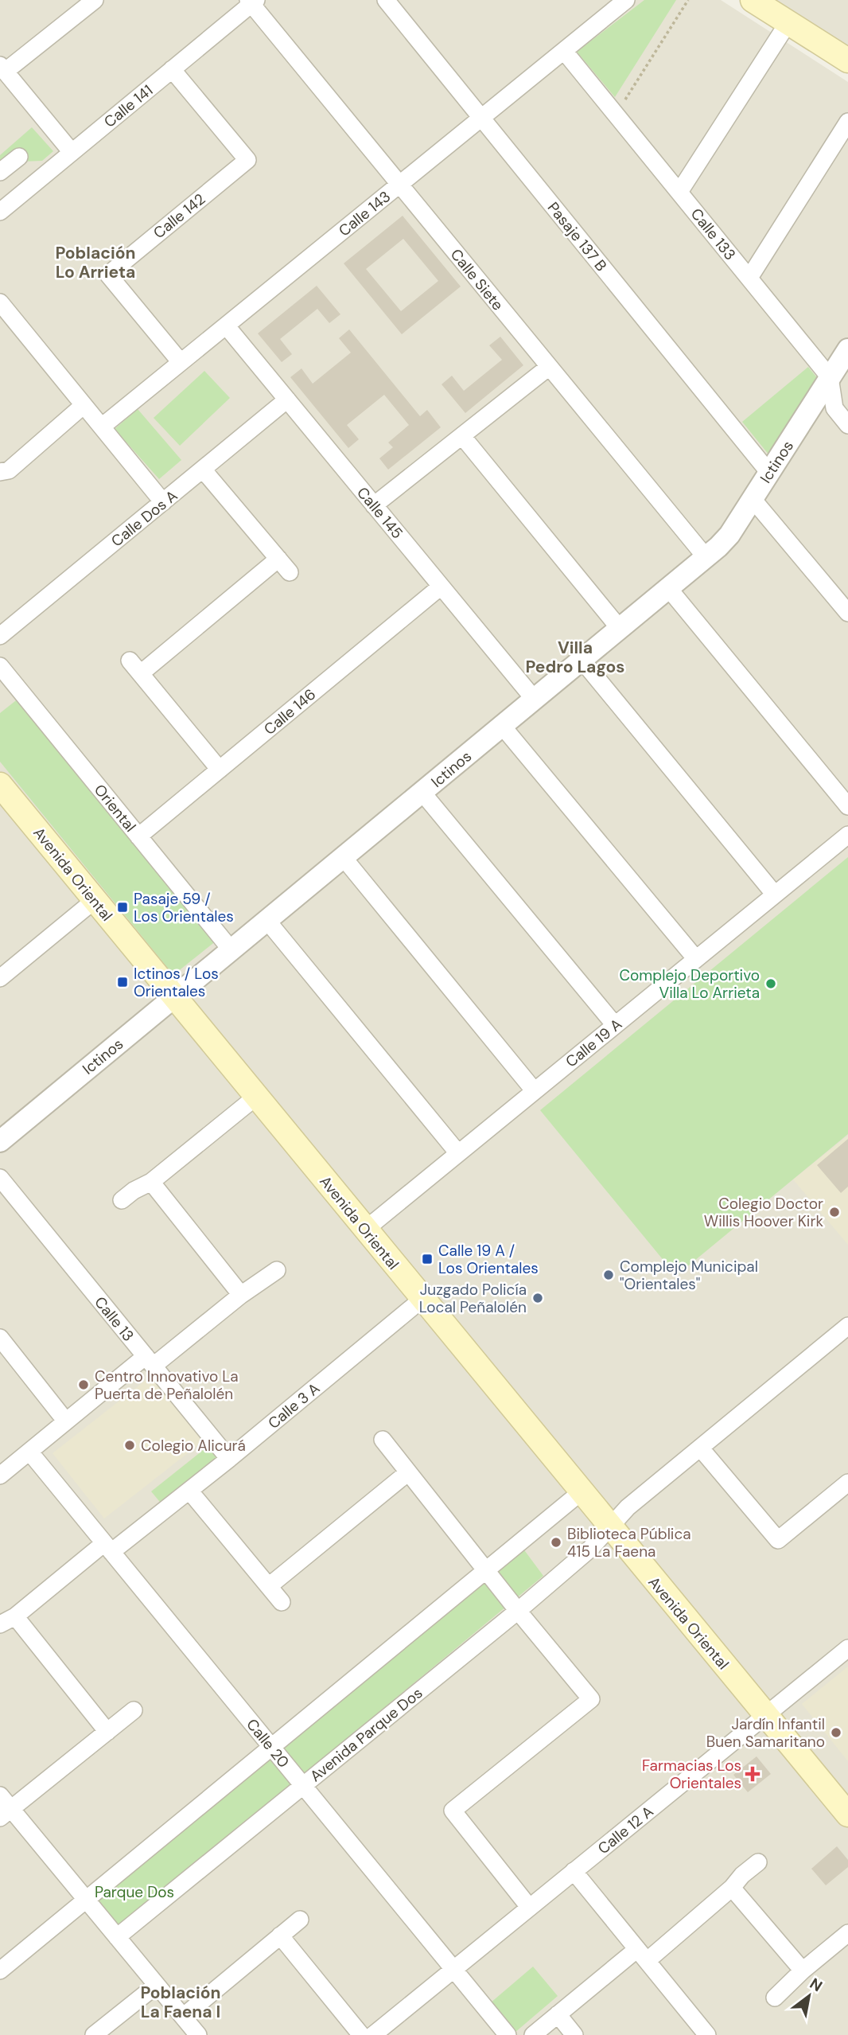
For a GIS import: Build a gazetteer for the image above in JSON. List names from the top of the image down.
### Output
{
  "streets": {
    "main road": ["Avenida Oriental"],
    "street": [
      "Calle 141",
      "Calle 143",
      "Calle 142",
      "Calle 133",
      "Pasaje 137 B",
      "Calle Siete",
      "Ictinos",
      "Calle 145",
      "Calle Dos A",
      "Calle 146",
      "Oriental",
      "Calle 19 A",
      "Calle 13",
      "Calle 3 A",
      "Avenida Parque Dos",
      "Calle 20",
      "Calle 12 A"
    ]
  },
  "crossings": [
    ["Calle 141", "Calle 142"],
    ["Calle 141", "Calle Siete"],
    ["Calle 143", "Calle 142"],
    ["Calle 143", "Calle 133"],
    ["Calle 143", "Pasaje 137 B"],
    ["Calle 143", "Calle Siete"],
    ["Calle 143", "Calle 145"],
    ["Calle 133", "Ictinos"],
    ["Pasaje 137 B", "Ictinos"],
    ["Calle Siete", "Ictinos"],
    ["Ictinos", "Calle 145"],
    ["Ictinos", "Oriental"],
    ["Ictinos", "Avenida Oriental"],
    ["Calle 145", "Calle Dos A"],
    ["Calle 145", "Calle 146"],
    ["Calle 146", "Oriental"],
    ["Avenida Oriental", "Calle 19 A"],
    ["Avenida Oriental", "Calle 3 A"],
    ["Avenida Oriental", "Avenida Parque Dos"],
    ["Avenida Oriental", "Calle 12 A"],
    ["Calle 13", "Calle 3 A"],
    ["Calle 3 A", "Calle 20"],
    ["Avenida Parque Dos", "Calle 20"],
    ["Calle 20", "Calle 12 A"]
  ],
  "districts": ["Población Lo Arrieta", "Villa Pedro Lagos", "Población La Faena I"],
  "parks": ["Parque Dos"],
  "places": {
    "transit": ["Pasaje 59 / Los Orientales", "Ictinos / Los Orientales", "Calle 19 A / Los Orientales"],
    "other": [
      "Complejo Deportivo Villa Lo Arrieta",
      "Colegio Doctor Willis Hoover Kirk",
      "Complejo Municipal \"Orientales\"",
      "Juzgado Policía Local Peñalolén",
      "Centro Innovativo La Puerta de Peñalolén",
      "Colegio Alicurá",
      "Biblioteca Pública 415 La Faena",
      "Jardín Infantil Buen Samaritano"
    ],
    "health": ["Farmacias Los Orientales"]
  },
  "north": "top right"
}
